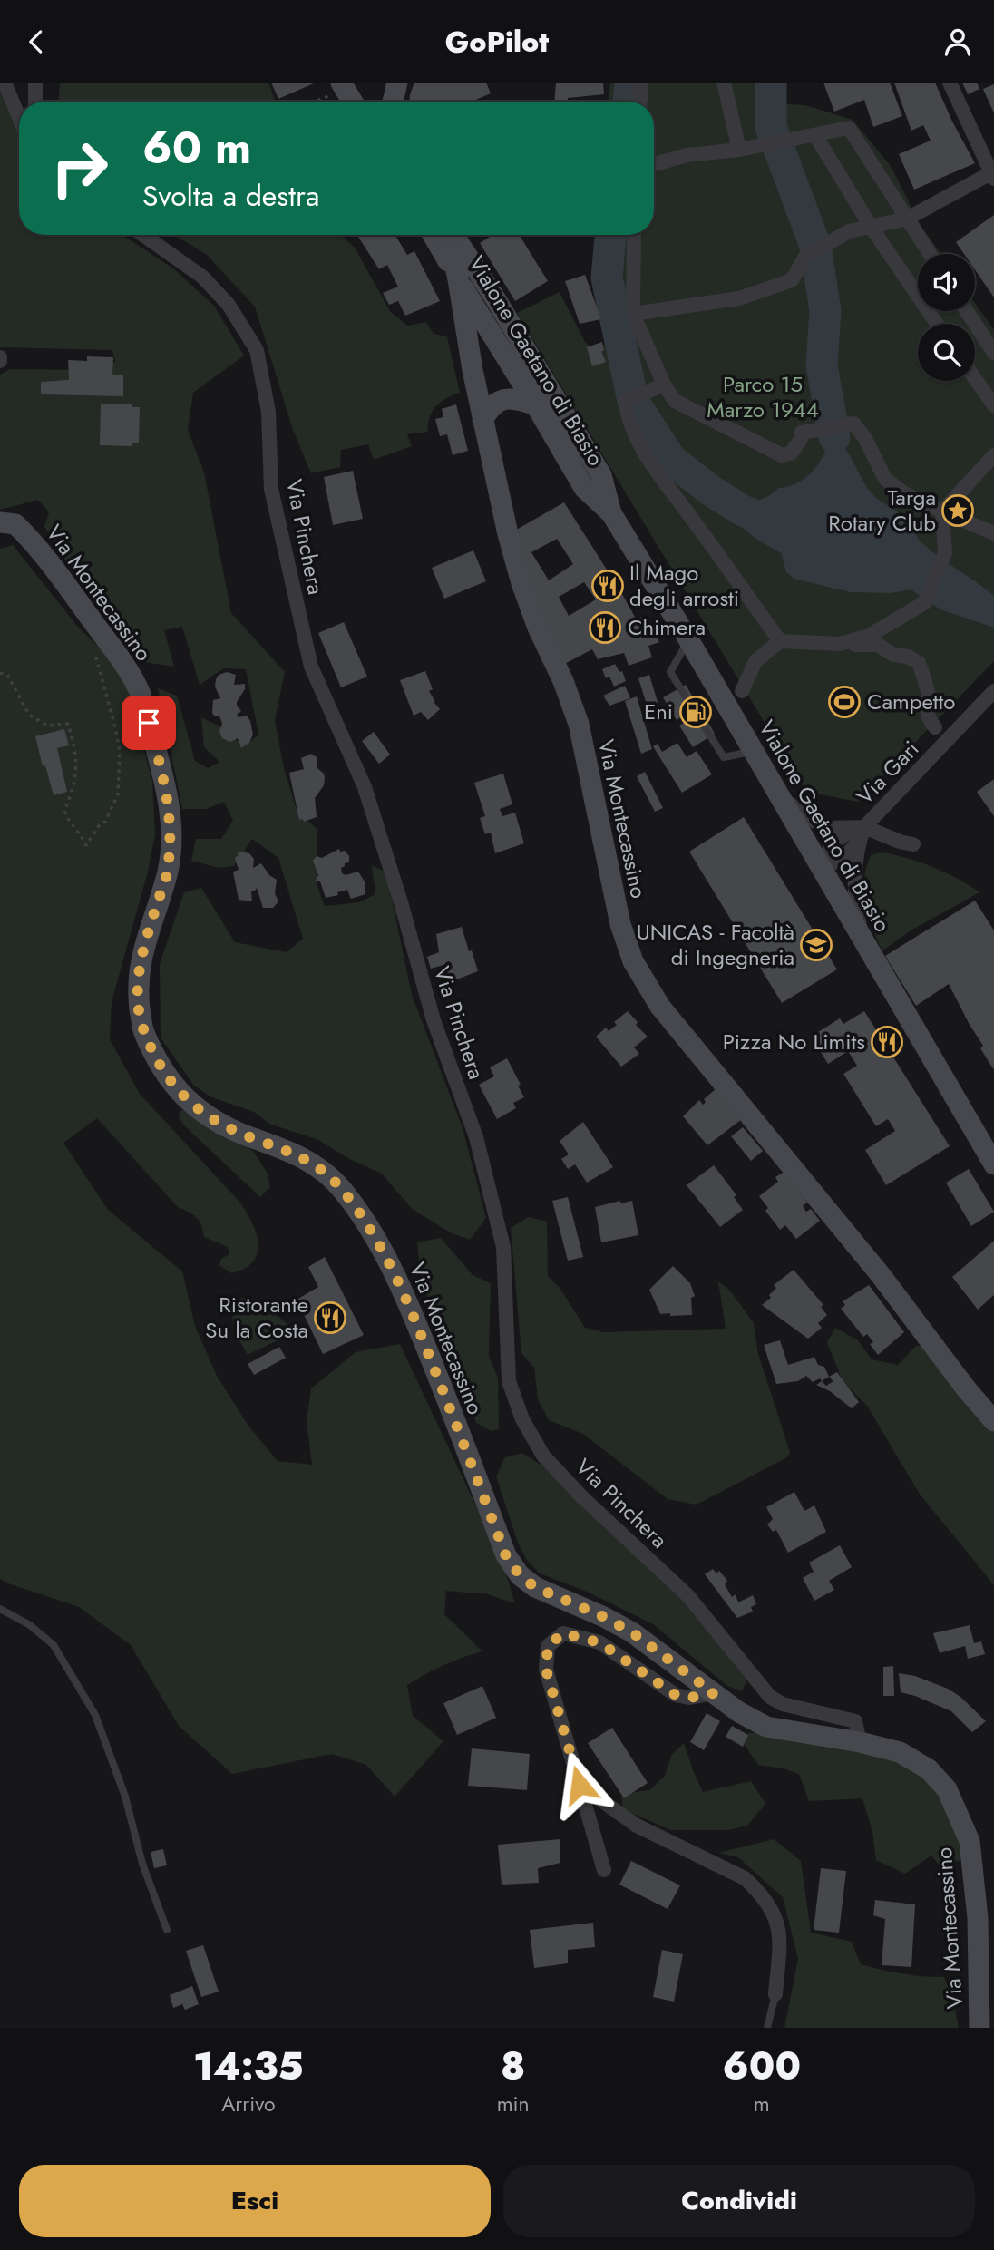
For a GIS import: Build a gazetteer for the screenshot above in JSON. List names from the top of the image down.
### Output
{
  "streets": {
    "street": [
      "Vialone Gaetano di Biasio",
      "Via Pinchera",
      "Via Montecassino",
      "Via Gari"
    ]
  },
  "crossings": [
    ["Vialone Gaetano di Biasio", "Via Montecassino"],
    ["Vialone Gaetano di Biasio", "Via Gari"],
    ["Via Pinchera", "Via Montecassino"]
  ],
  "parks": ["Parco 15 Marzo 1944"],
  "places": {
    "place": ["Targa Rotary Club"],
    "restaurant": [
      "Il Mago degli arrosti",
      "Chimera",
      "Pizza No Limits",
      "Ristorante Su la Costa"
    ],
    "sports": ["Campetto"],
    "fuel station": ["Eni"],
    "school or university": ["UNICAS - Facoltà di Ingegneria"]
  },
  "page": {
    "header": "GoPilot",
    "turn": ["60 m", "Svolta a destra"],
    "eta": [
      "14:35",
      "Arrivo",
      "8",
      "min",
      "600",
      "m"
    ],
    "buttons": ["Esci", "Condividi"]
  }
}
